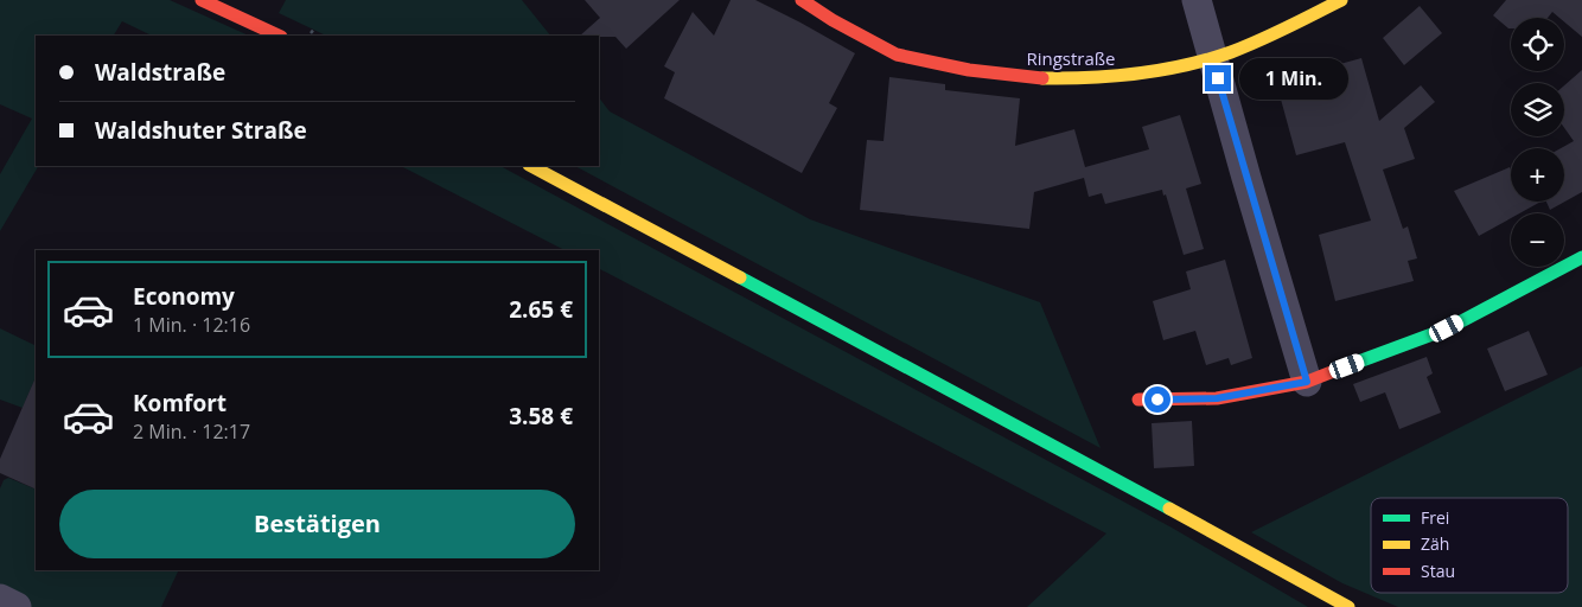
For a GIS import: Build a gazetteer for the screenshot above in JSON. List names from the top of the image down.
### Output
{
  "streets": {
    "street": ["Ringstraße"]
  },
  "legend": ["Frei", "Zäh", "Stau"],
  "page": {
    "map_buttons": ["+", "−"],
    "banner": ["Waldstraße", "Waldshuter Straße"],
    "bubble": "1 Min.",
    "list": [
      {
        "name": "Economy",
        "note": "1 Min. · 12:16",
        "value": "2.65 €"
      },
      {
        "name": "Komfort",
        "note": "2 Min. · 12:17",
        "value": "3.58 €"
      }
    ],
    "buttons": "Bestätigen"
  }
}
